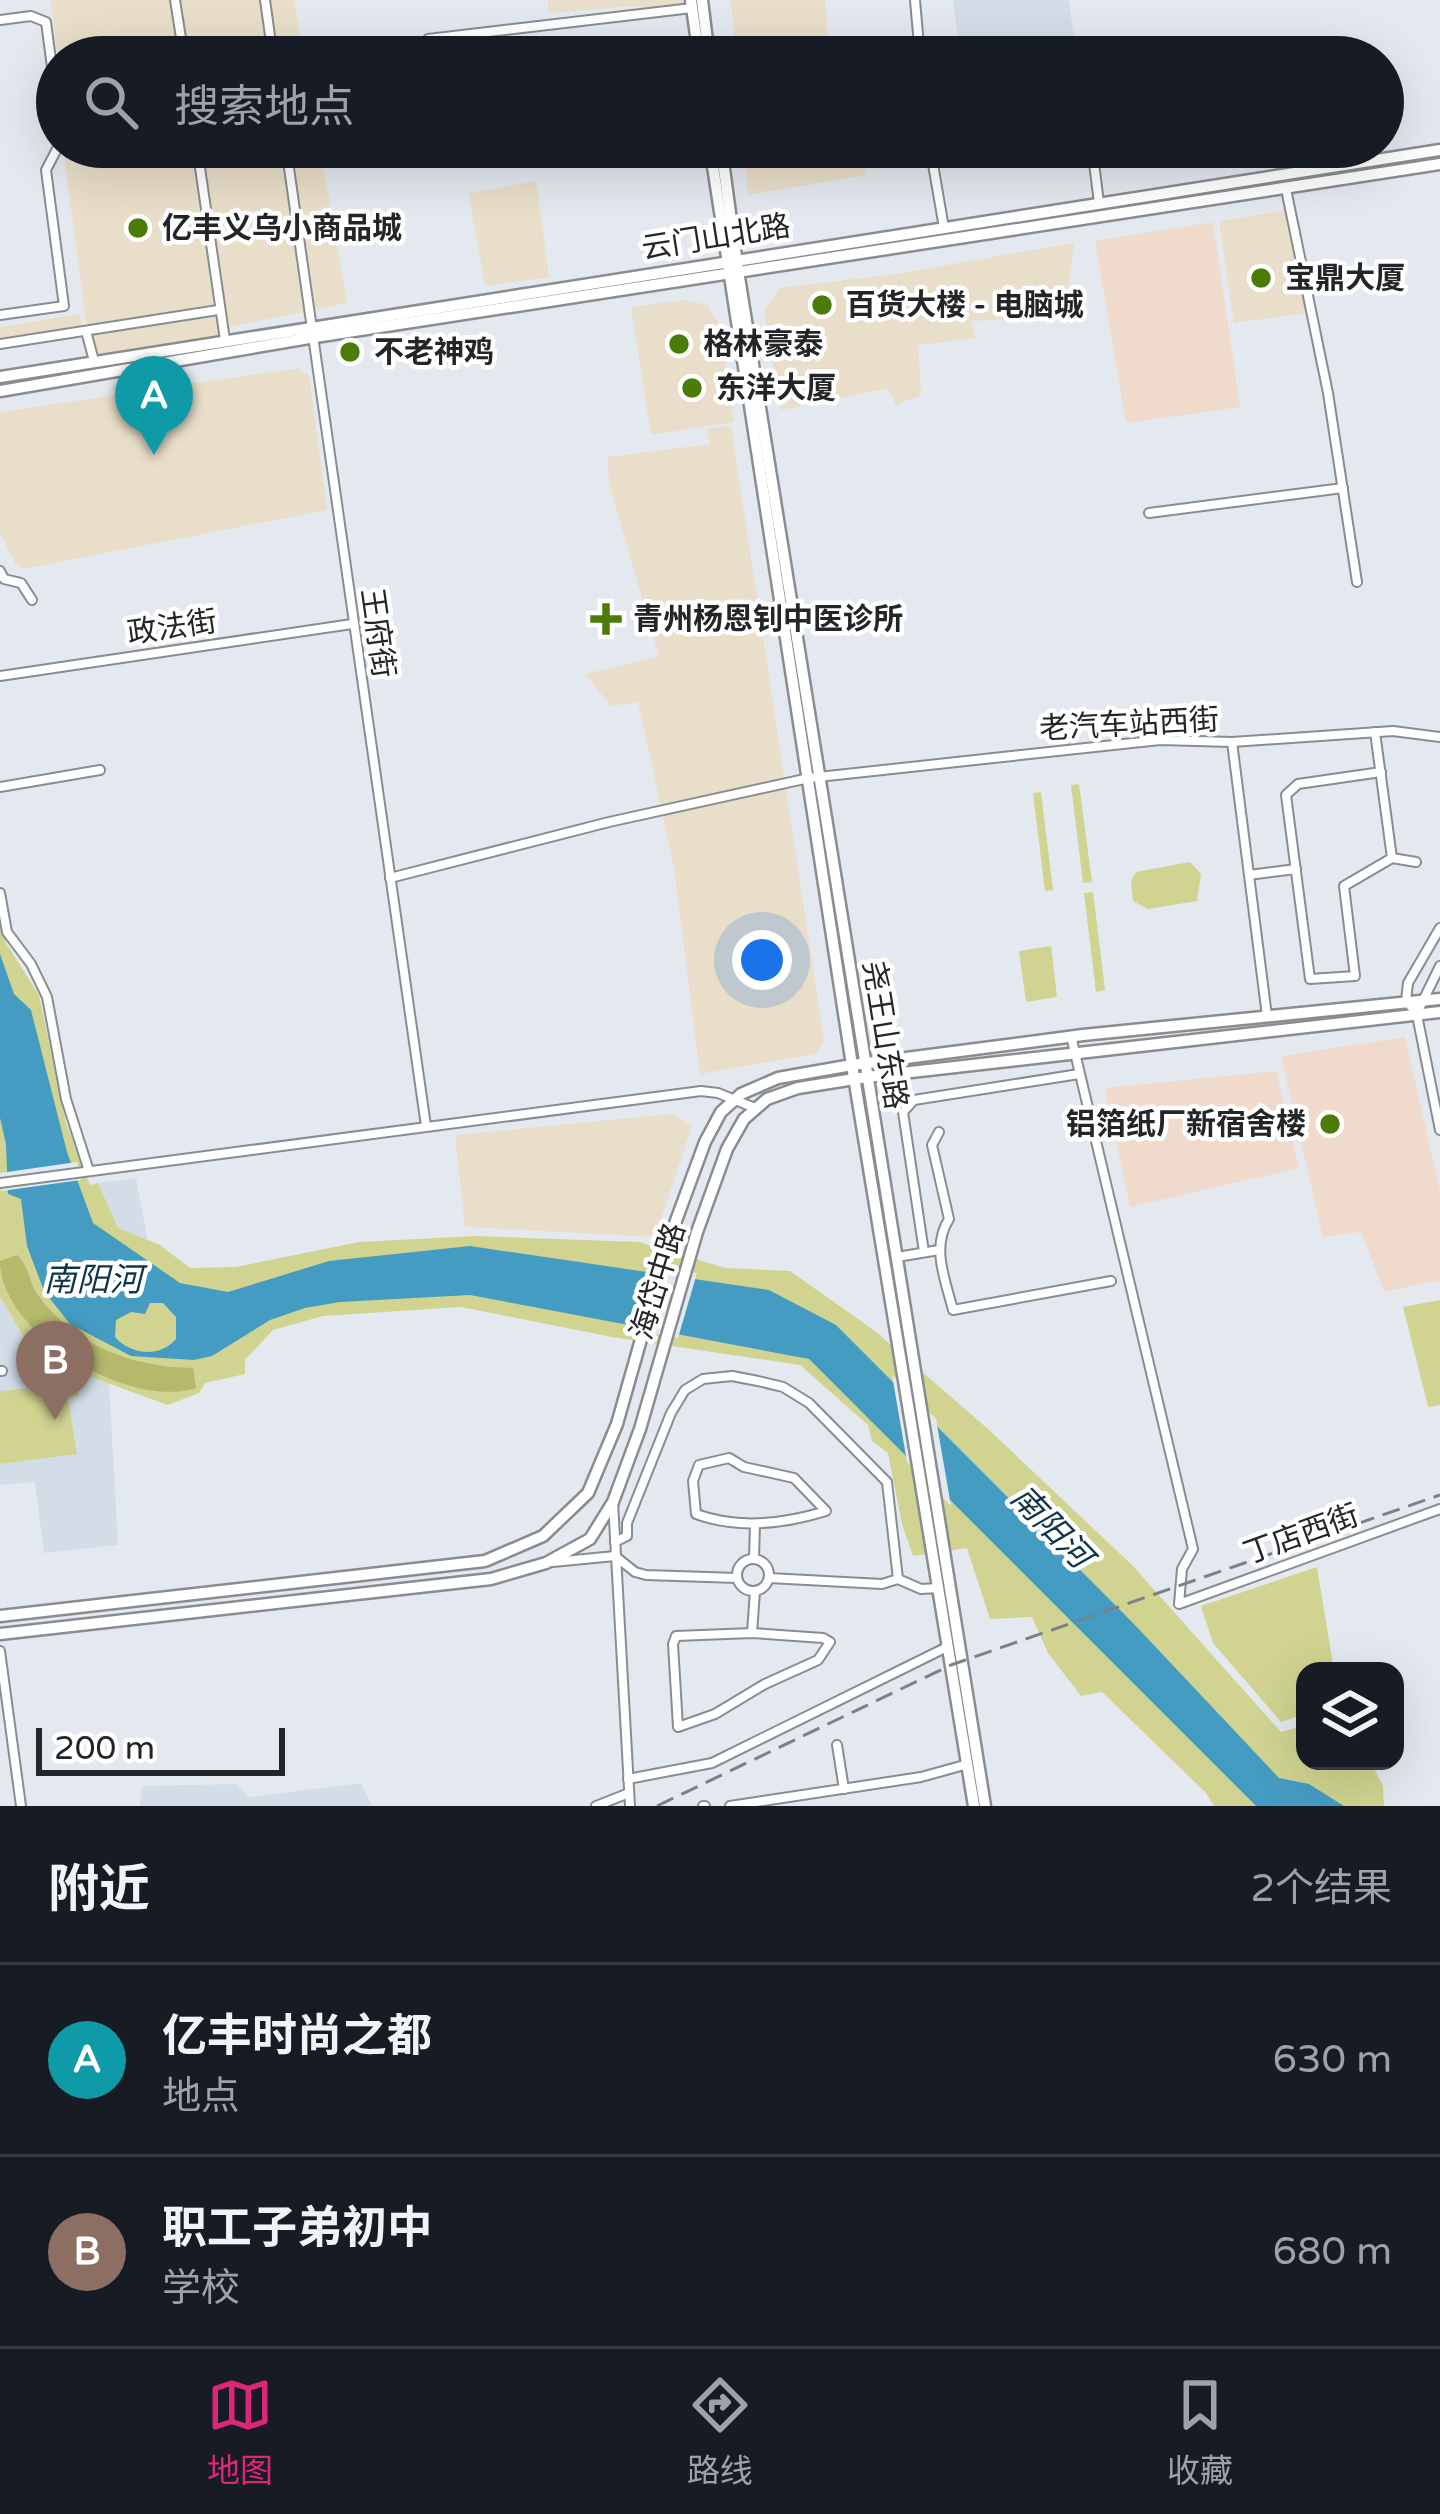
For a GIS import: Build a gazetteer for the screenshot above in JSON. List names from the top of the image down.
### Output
{
  "streets": {
    "main road": ["云门山北路", "尧王山东路", "海岱中路"],
    "street": [
      "政法街",
      "王府街",
      "老汽车站西街",
      "丁店西街"
    ]
  },
  "crossings": [
    ["云门山北路", "王府街"],
    ["云门山北路", "尧王山东路"],
    ["政法街", "王府街"],
    ["王府街", "老汽车站西街"],
    ["老汽车站西街", "尧王山东路"]
  ],
  "water": ["南阳河"],
  "places": {
    "other": [
      "亿丰义乌小商品城",
      "宝鼎大厦",
      "百货大楼 - 电脑城",
      "格林豪泰",
      "不老神鸡",
      "东洋大厦",
      "铝箔纸厂新宿舍楼"
    ],
    "health": ["青州杨恩钊中医诊所"]
  },
  "scale_bar": "200 m",
  "page": {
    "search": "搜索地点",
    "pins": ["A", "B"],
    "scale": "200 m",
    "heading": ["附近", "2个结果"],
    "list": [
      {
        "mark": "A",
        "name": "亿丰时尚之都",
        "note": "地点",
        "value": "630 m"
      },
      {
        "mark": "B",
        "name": "职工子弟初中",
        "note": "学校",
        "value": "680 m"
      }
    ],
    "nav": ["地图", "路线", "收藏"]
  }
}
